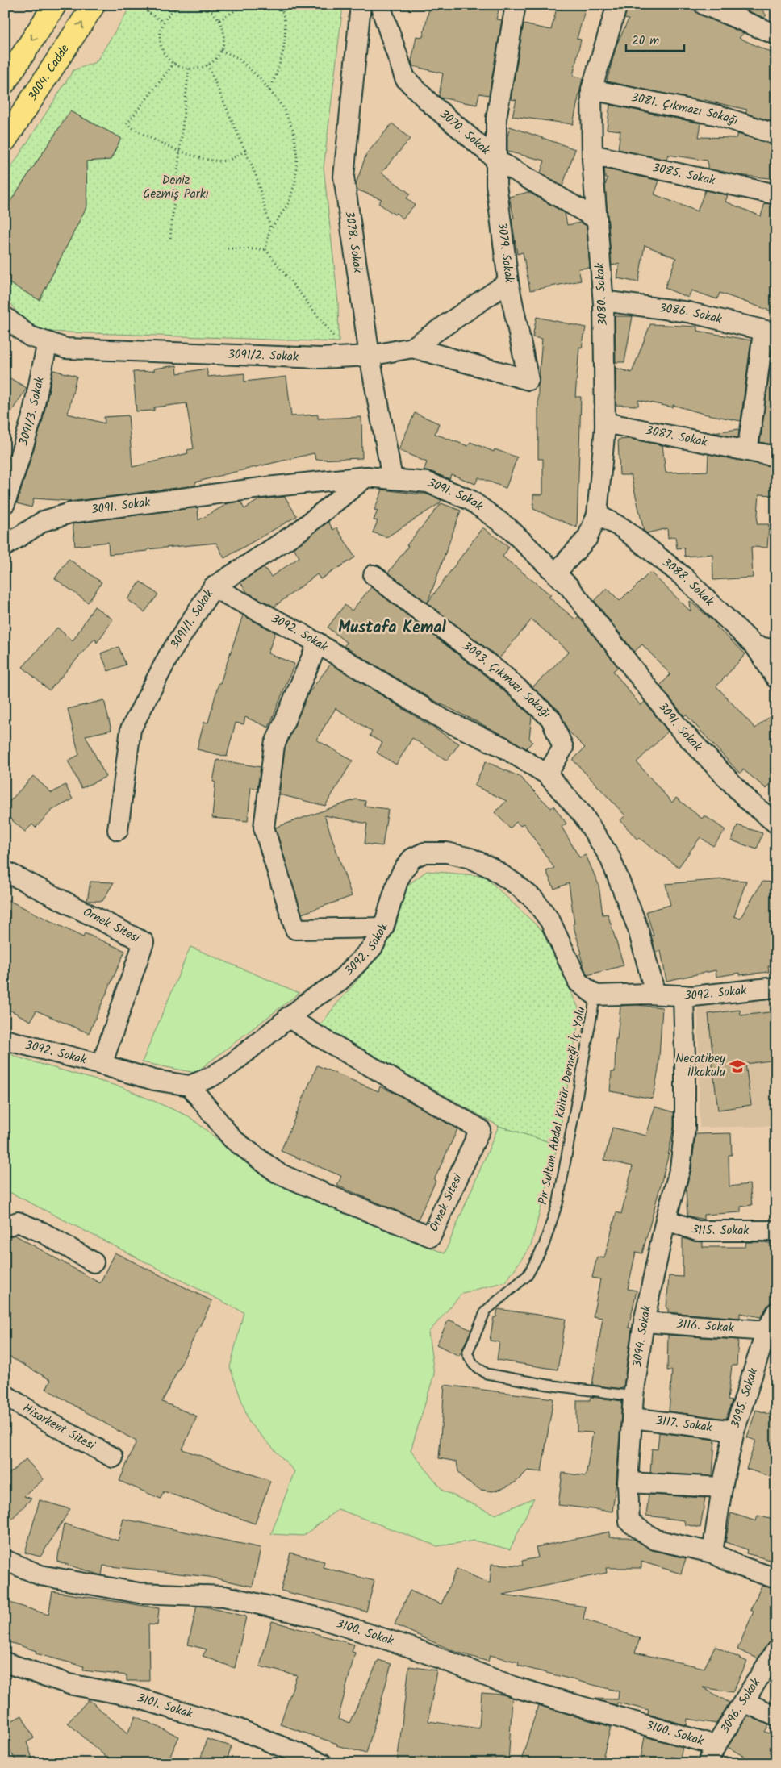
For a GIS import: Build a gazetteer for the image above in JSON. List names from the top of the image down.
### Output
{
  "streets": {
    "main road": ["3004. Cadde"],
    "street": [
      "3081. Çıkmazı Sokağı",
      "3070. Sokak",
      "3085. Sokak",
      "3078. Sokak",
      "3079. Sokak",
      "3080. Sokak",
      "3086. Sokak",
      "3091/2. Sokak",
      "3091/3. Sokak",
      "3087. Sokak",
      "3091. Sokak",
      "3088. Sokak",
      "3091/1. Sokak",
      "3092. Sokak",
      "3093. Çıkmazı Sokağı",
      "Örnek Sitesi",
      "3115. Sokak",
      "3116. Sokak",
      "3094. Sokak",
      "3095. Sokak",
      "3117. Sokak",
      "Hisarkent Sitesi",
      "3100. Sokak",
      "3101. Sokak",
      "3096. Sokak"
    ],
    "lane": ["Pir Sultan Abdal Kültür Derneği İç Yolu"]
  },
  "crossings": [
    ["3081. Çıkmazı Sokağı", "3080. Sokak"],
    ["3070. Sokak", "3079. Sokak"],
    ["3070. Sokak", "3080. Sokak"],
    ["3085. Sokak", "3080. Sokak"],
    ["3078. Sokak", "3091/2. Sokak"],
    ["3078. Sokak", "3091. Sokak"],
    ["3079. Sokak", "3091/2. Sokak"],
    ["3080. Sokak", "3086. Sokak"],
    ["3080. Sokak", "3087. Sokak"],
    ["3080. Sokak", "3091. Sokak"],
    ["3080. Sokak", "3088. Sokak"],
    ["3091/2. Sokak", "3091/3. Sokak"],
    ["3091. Sokak", "3091/1. Sokak"],
    ["3091/1. Sokak", "3092. Sokak"],
    ["3092. Sokak", "3093. Çıkmazı Sokağı"],
    ["3092. Sokak", "Örnek Sitesi"],
    ["3092. Sokak", "Pir Sultan Abdal Kültür Derneği İç Yolu"],
    ["3092. Sokak", "3094. Sokak"],
    ["Pir Sultan Abdal Kültür Derneği İç Yolu", "3094. Sokak"],
    ["3115. Sokak", "3094. Sokak"],
    ["3116. Sokak", "3094. Sokak"],
    ["3116. Sokak", "3095. Sokak"],
    ["3094. Sokak", "3095. Sokak"],
    ["3094. Sokak", "3117. Sokak"],
    ["3095. Sokak", "3117. Sokak"],
    ["3100. Sokak", "3096. Sokak"]
  ],
  "districts": ["Mustafa Kemal"],
  "parks": ["Deniz Gezmiş Parkı"],
  "places": {
    "school or university": ["Necatibey İlkokulu"]
  },
  "scale_bar": "20 m"
}
